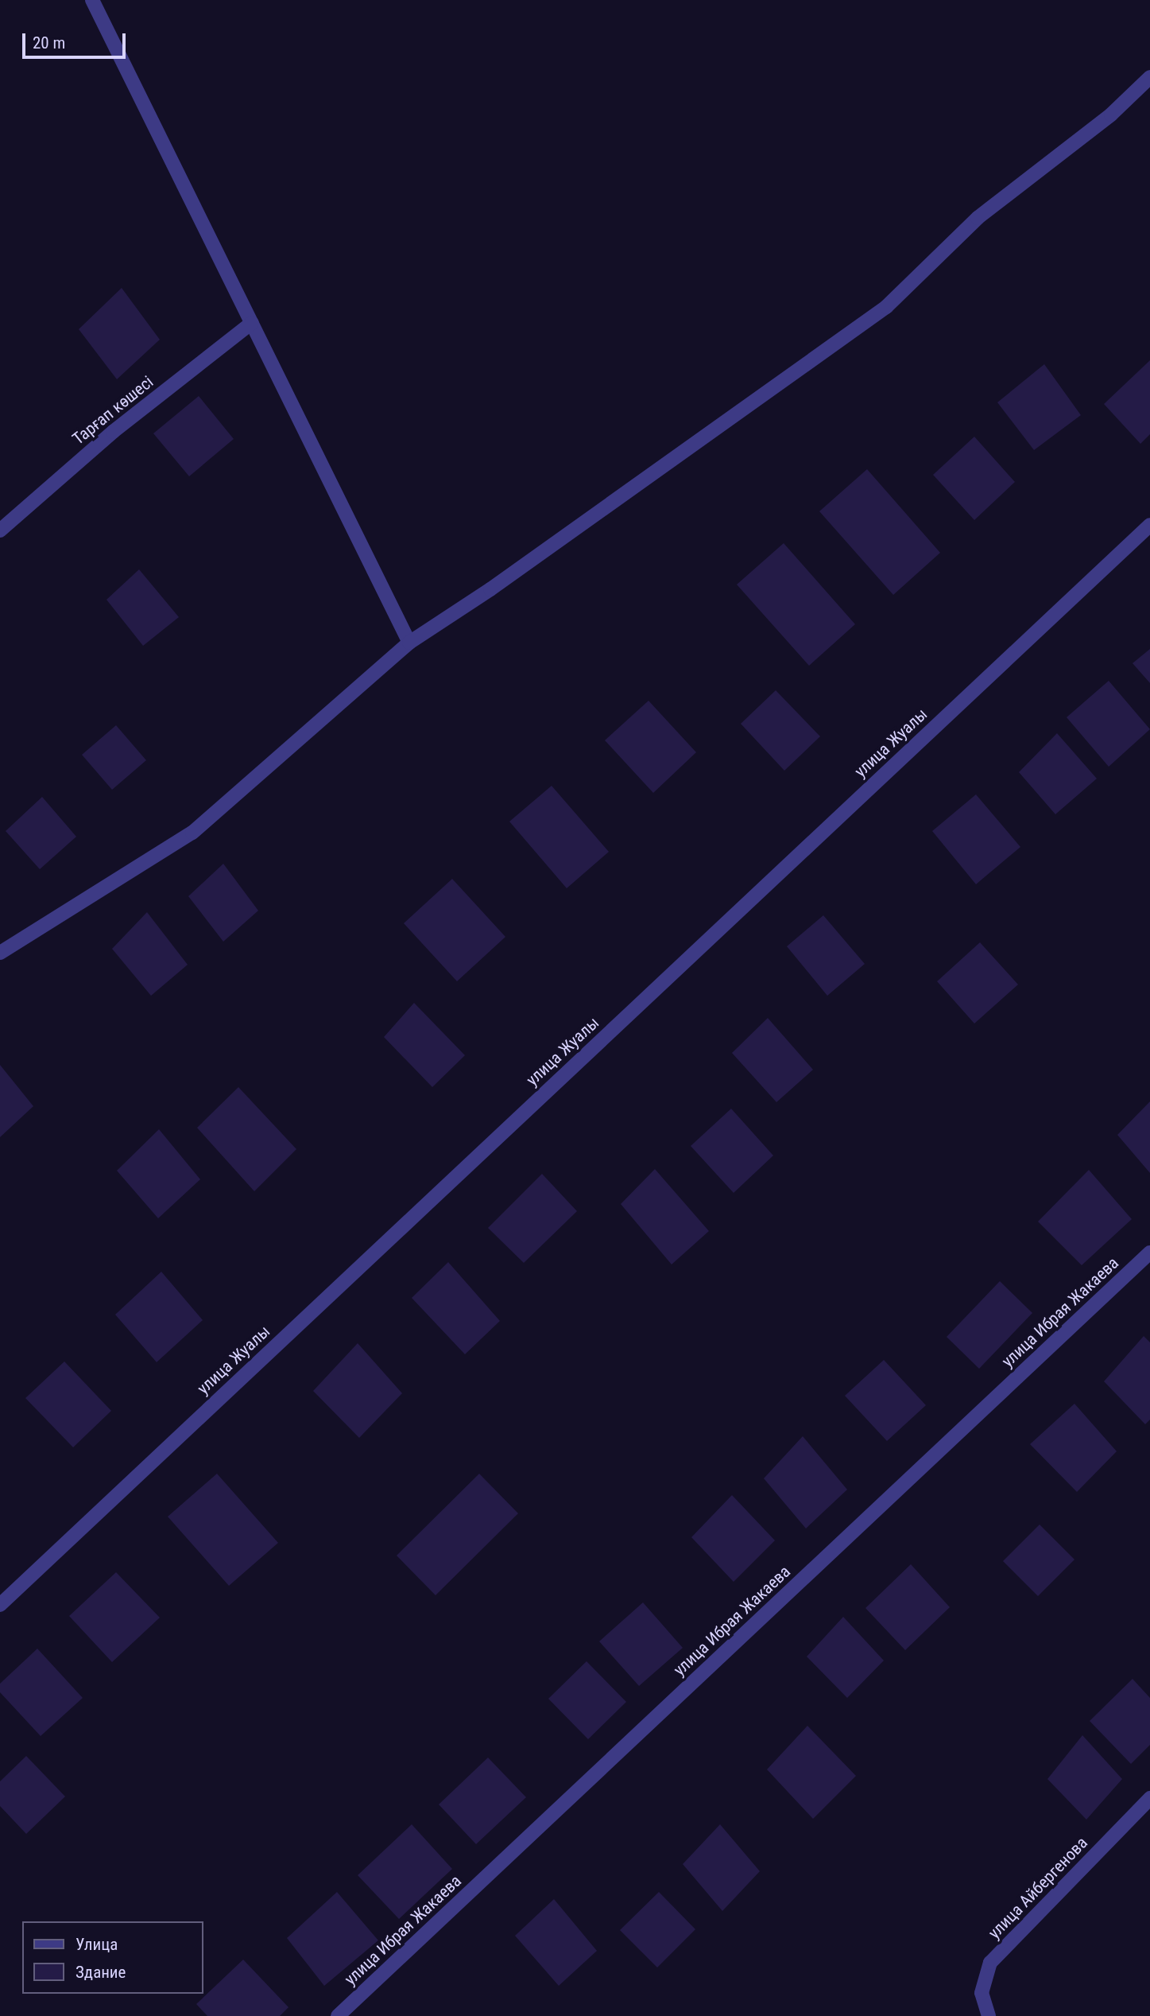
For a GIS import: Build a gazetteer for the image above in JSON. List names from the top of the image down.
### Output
{
  "streets": {
    "street": [
      "Тарғап көшесі",
      "улица Жуалы",
      "улица Ибрая Жакаева",
      "улица Айбергенова"
    ]
  },
  "legend": ["Улица", "Здание"],
  "scale_bar": "20 m"
}
